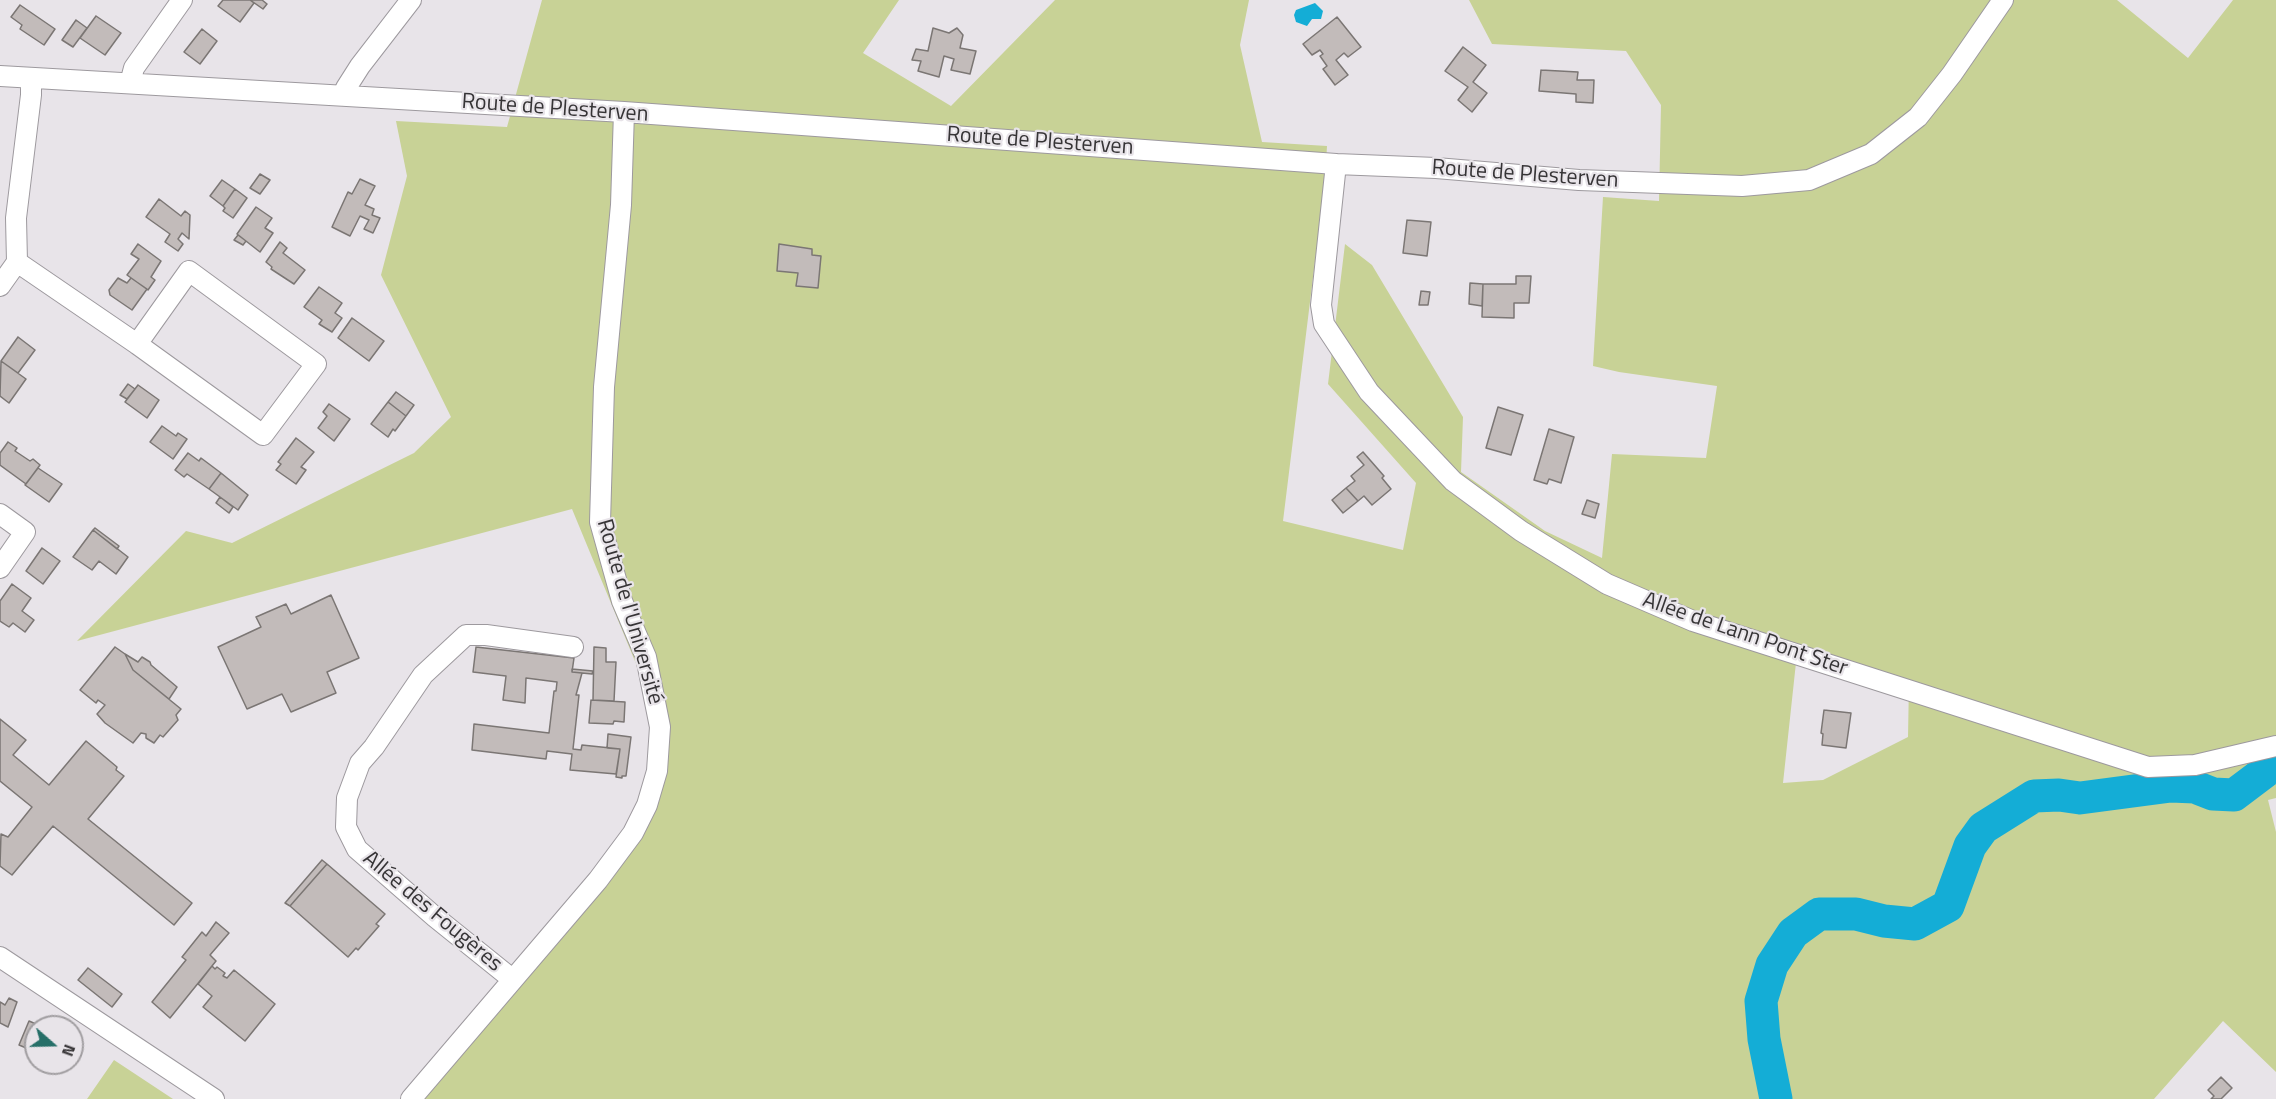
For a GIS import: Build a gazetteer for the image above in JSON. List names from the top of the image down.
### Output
{
  "streets": {
    "street": [
      "Route de Plesterven",
      "Route de l'Université",
      "Allée de Lann Pont Ster",
      "Allée des Fougères"
    ]
  },
  "crossings": [
    ["Route de Plesterven", "Route de l'Université"],
    ["Route de Plesterven", "Allée de Lann Pont Ster"],
    ["Route de l'Université", "Allée des Fougères"]
  ],
  "north": "right"
}
